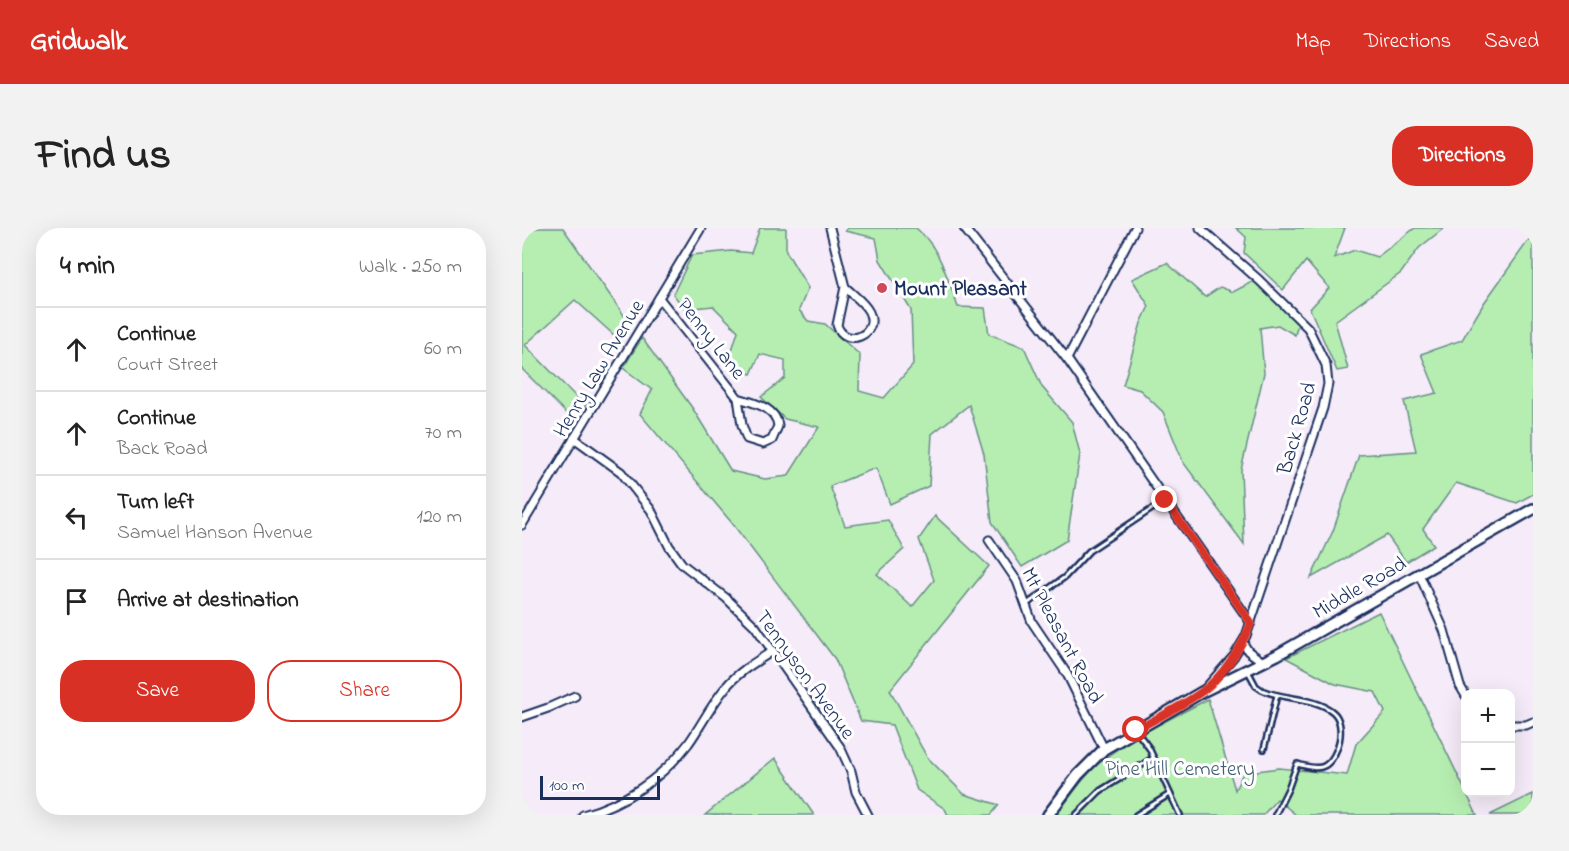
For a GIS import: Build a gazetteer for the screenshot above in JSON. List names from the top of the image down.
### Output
{
  "streets": {
    "street": [
      "Penny Lane",
      "Henry Law Avenue",
      "Back Road",
      "Middle Road",
      "Mt Pleasant Road",
      "Tennyson Avenue"
    ]
  },
  "crossings": [
    ["Penny Lane", "Henry Law Avenue"],
    ["Henry Law Avenue", "Tennyson Avenue"],
    ["Back Road", "Middle Road"],
    ["Middle Road", "Mt Pleasant Road"]
  ],
  "parks": ["Pine Hill Cemetery"],
  "places": ["Mount Pleasant"],
  "scale_bar": "100 m",
  "page": {
    "header": "Gridwalk",
    "nav": ["Map", "Directions", "Saved"],
    "title": "Find us",
    "buttons": [
      "Directions",
      ["Save", "Share"]
    ],
    "heading": ["4 min", "Walk · 250 m"],
    "list": [
      ["Continue", "Court Street", "60 m"],
      ["Continue", "Back Road", "70 m"],
      ["Turn left", "Samuel Hanson Avenue", "120 m"],
      "Arrive at destination"
    ],
    "map_buttons": ["+", "−"],
    "scale": "100 m"
  }
}
